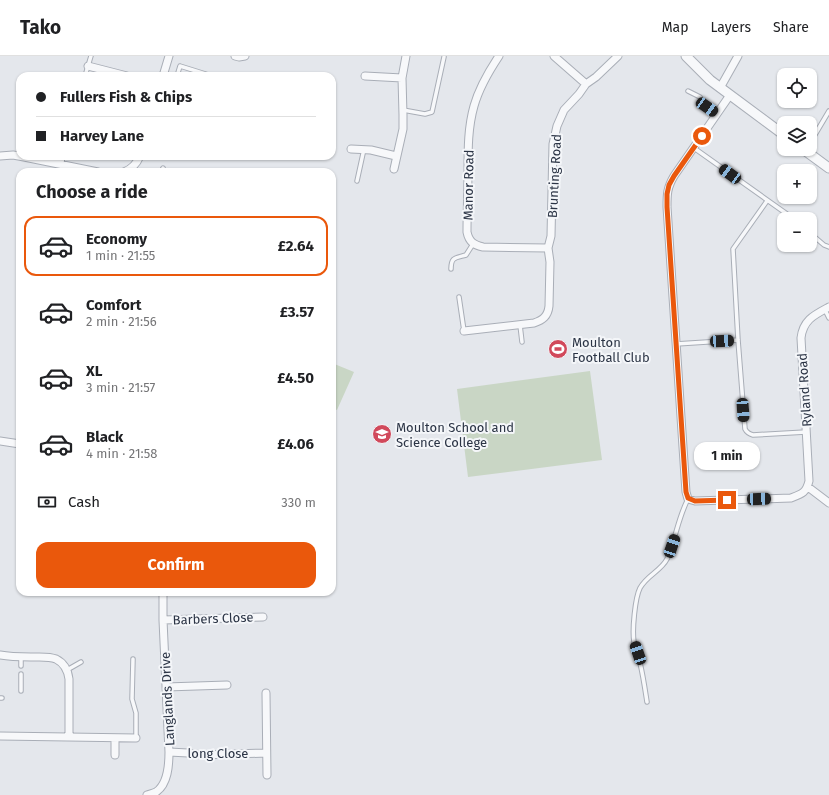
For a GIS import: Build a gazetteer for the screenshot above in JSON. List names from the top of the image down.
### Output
{
  "streets": {
    "street": [
      "Brunting Road",
      "Manor Road",
      "Ryland Road",
      "Barbers Close",
      "Langlands Drive",
      "long Close"
    ]
  },
  "crossings": [
    ["Barbers Close", "Langlands Drive"],
    ["Langlands Drive", "long Close"]
  ],
  "places": {
    "sports": ["Moulton Football Club"],
    "school or university": ["Moulton School and Science College"]
  },
  "page": {
    "header": "Tako",
    "nav": ["Map", "Layers", "Share"],
    "map_buttons": ["+", "−"],
    "banner": ["Fullers Fish & Chips", "Harvey Lane"],
    "heading": "Choose a ride",
    "list": [
      {
        "name": "Economy",
        "note": "1 min · 21:55",
        "value": "£2.64"
      },
      {
        "name": "Comfort",
        "note": "2 min · 21:56",
        "value": "£3.57"
      },
      {
        "name": "XL",
        "note": "3 min · 21:57",
        "value": "£4.50"
      },
      {
        "name": "Black",
        "note": "4 min · 21:58",
        "value": "£4.06"
      }
    ],
    "bubble": "1 min",
    "pay": ["Cash", "330 m"],
    "buttons": "Confirm"
  }
}
